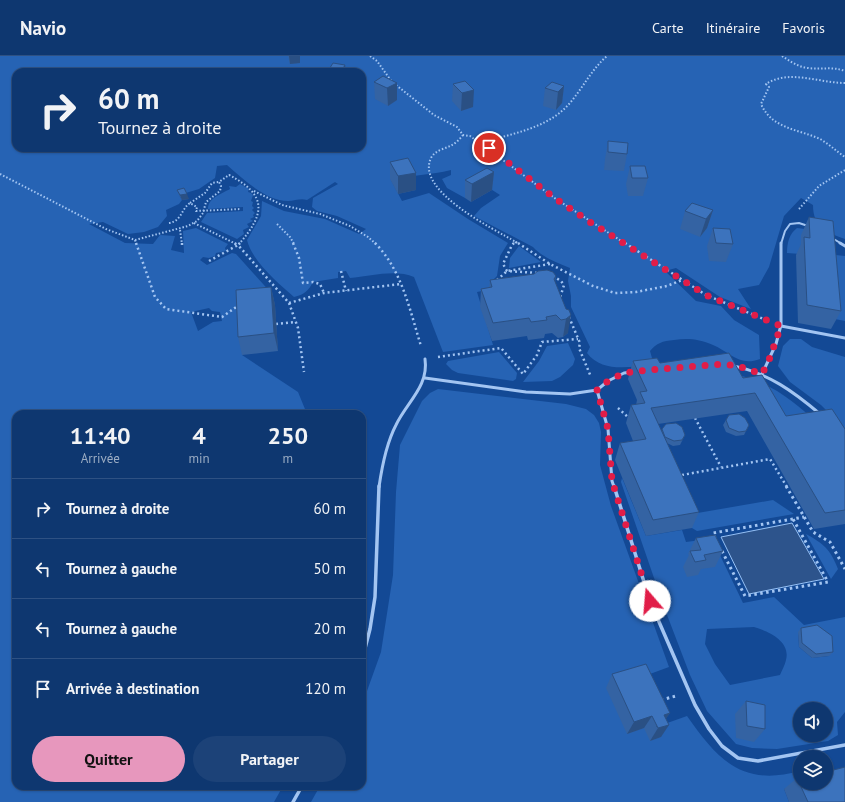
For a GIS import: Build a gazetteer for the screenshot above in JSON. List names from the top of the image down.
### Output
{
  "page": {
    "header": "Navio",
    "nav": ["Carte", "Itinéraire", "Favoris"],
    "turn": ["60 m", "Tournez à droite"],
    "eta": [
      "11:40",
      "Arrivée",
      "4",
      "min",
      "250",
      "m"
    ],
    "list": [
      {
        "name": "Tournez à droite",
        "value": "60 m"
      },
      {
        "name": "Tournez à gauche",
        "value": "50 m"
      },
      {
        "name": "Tournez à gauche",
        "value": "20 m"
      },
      {
        "name": "Arrivée à destination",
        "value": "120 m"
      }
    ],
    "buttons": ["Quitter", "Partager"]
  }
}
